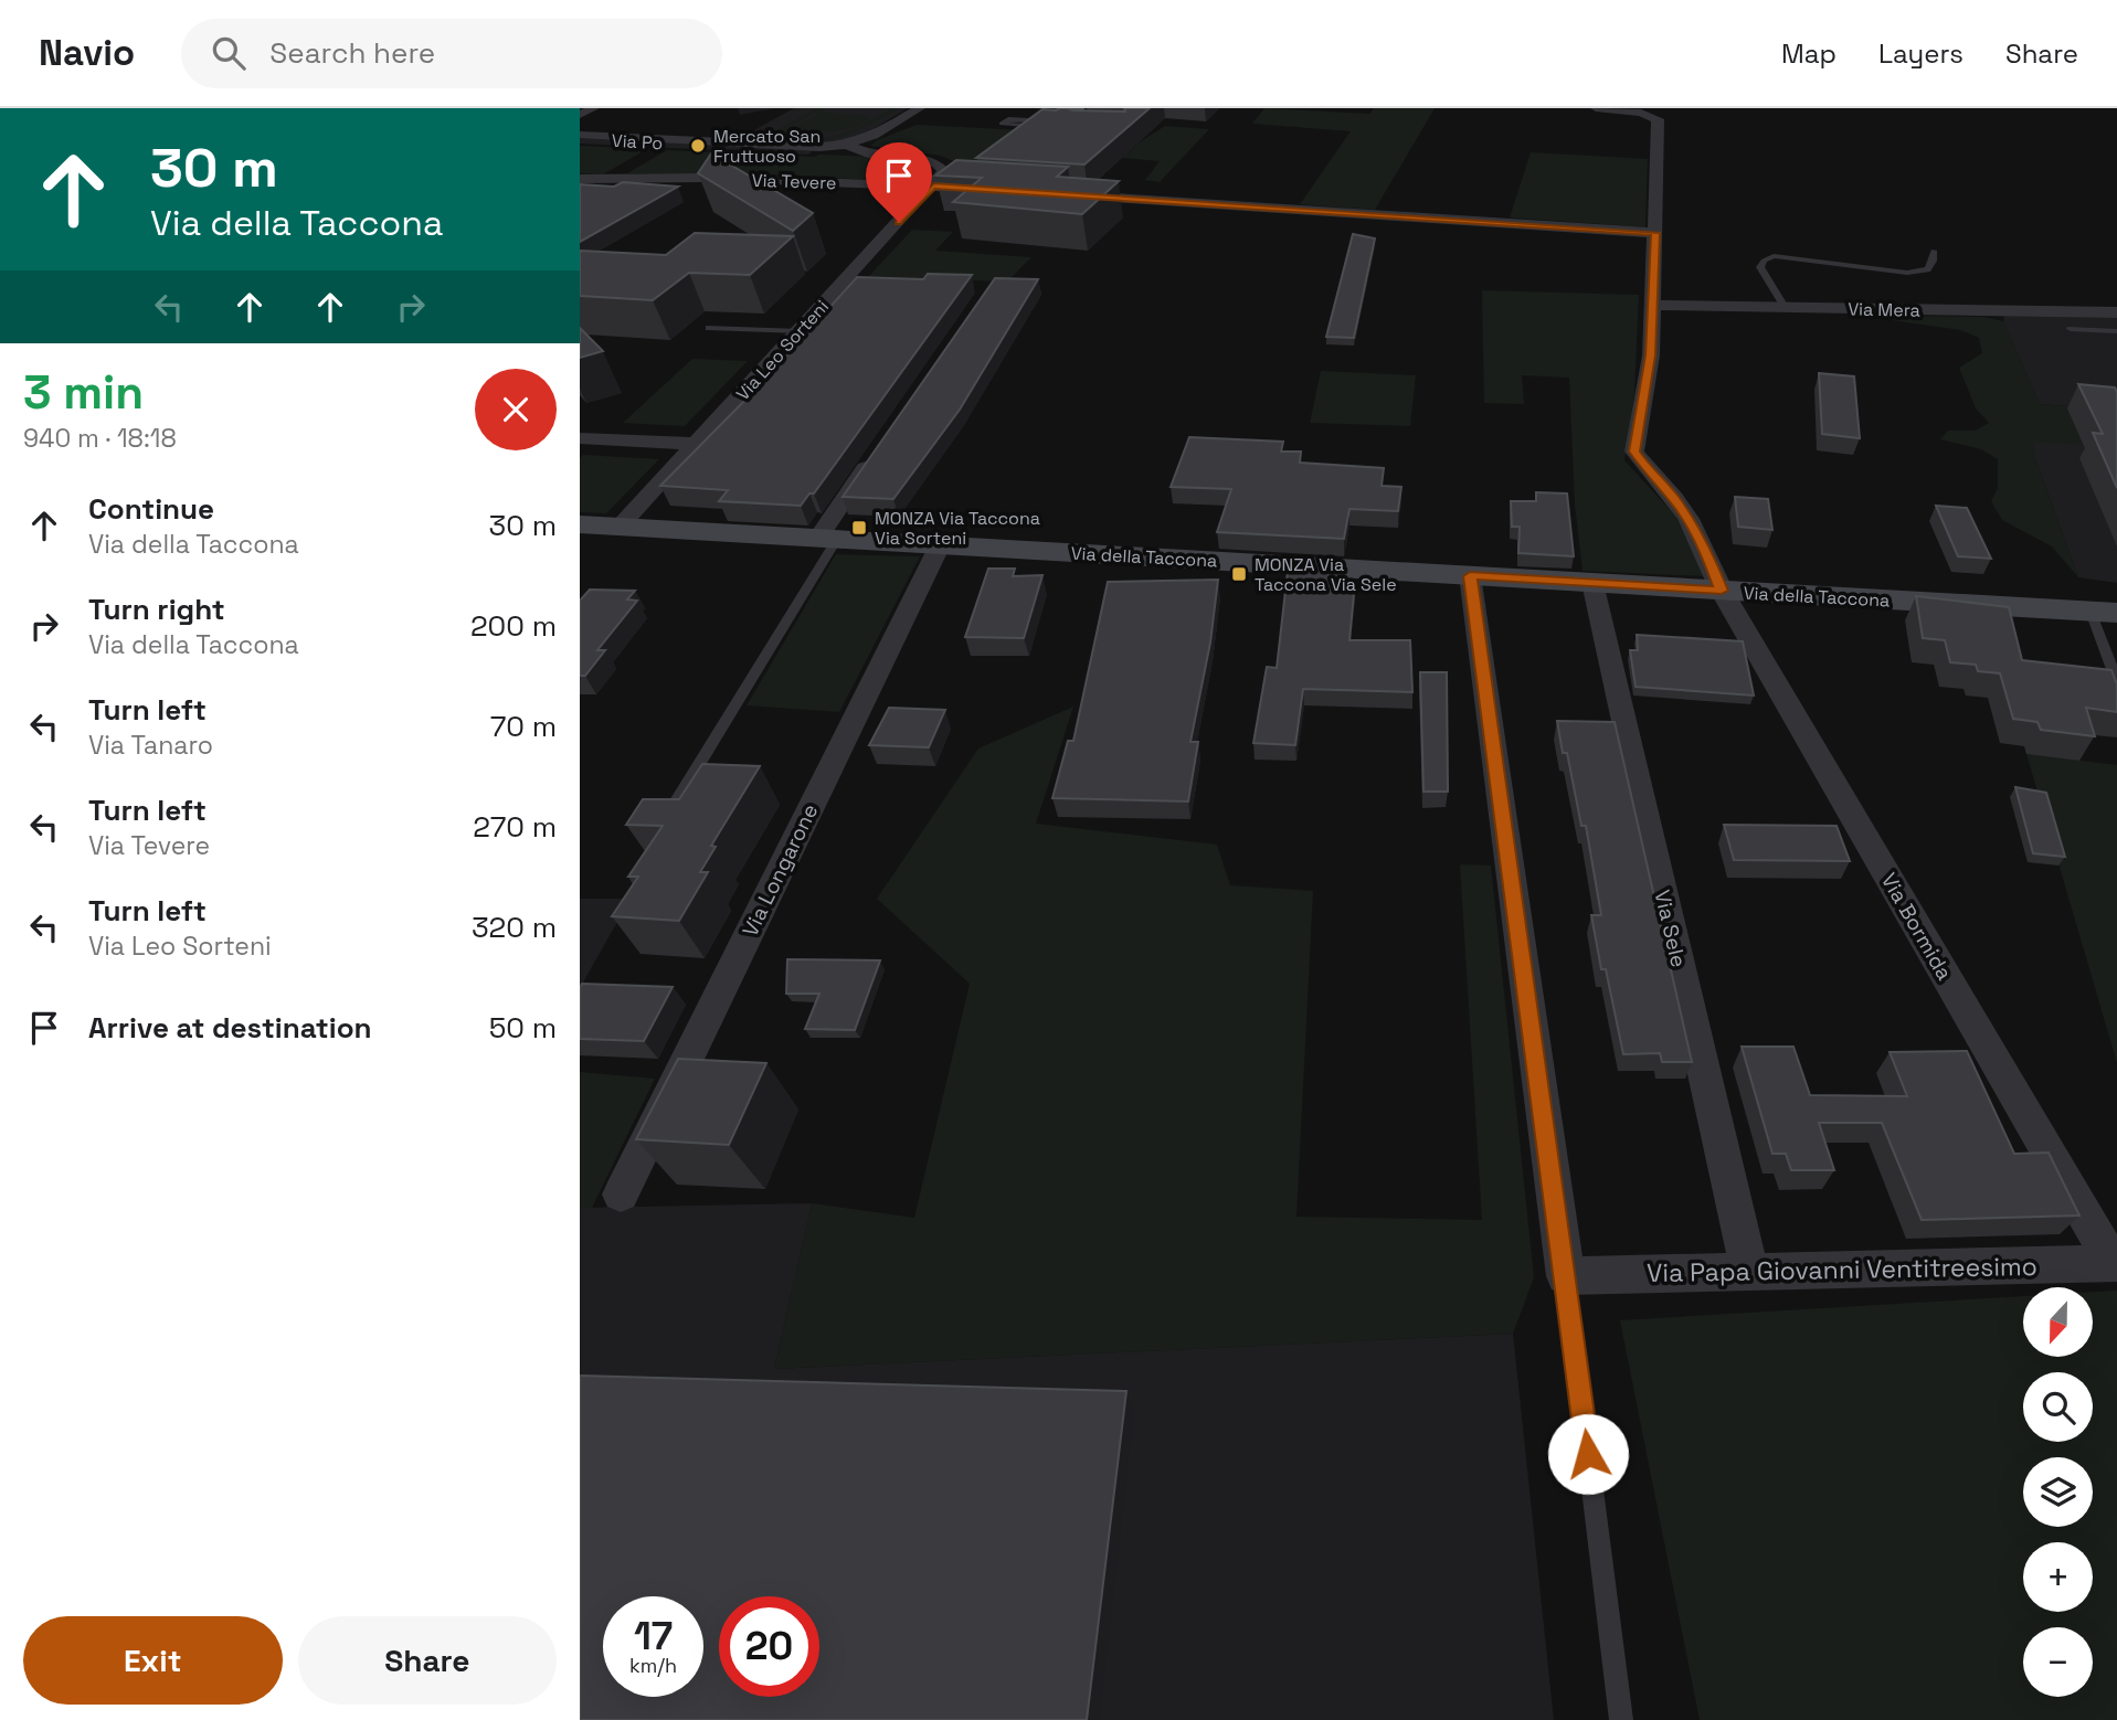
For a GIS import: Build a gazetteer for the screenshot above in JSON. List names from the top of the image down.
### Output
{
  "streets": {
    "main road": ["Via della Taccona"],
    "street": [
      "Via Po",
      "Via Tevere",
      "Via Mera",
      "Via Leo Sorteni",
      "Via Longarone",
      "Via Bormida",
      "Via Sele",
      "Via Papa Giovanni Ventitreesimo"
    ]
  },
  "crossings": [
    ["Via Po", "Via Tevere"],
    ["Via Po", "Via Leo Sorteni"],
    ["Via Tevere", "Via Leo Sorteni"],
    ["Via Mera", "Via Bormida"],
    ["Via Leo Sorteni", "Via della Taccona"],
    ["Via della Taccona", "Via Longarone"],
    ["Via della Taccona", "Via Bormida"],
    ["Via della Taccona", "Via Sele"],
    ["Via Bormida", "Via Papa Giovanni Ventitreesimo"],
    ["Via Sele", "Via Papa Giovanni Ventitreesimo"]
  ],
  "places": {
    "other": ["Mercato San Fruttuoso"],
    "transit": ["MONZA Via Taccona Via Sorteni", "MONZA Via Taccona Via Sele"]
  },
  "north": "bottom",
  "page": {
    "header": "Navio",
    "search": "Search here",
    "nav": ["Map", "Layers", "Share"],
    "turn": ["30 m", "Via della Taccona"],
    "heading": ["3 min", "940 m · 18:18"],
    "list": [
      {
        "name": "Continue",
        "note": "Via della Taccona",
        "value": "30 m"
      },
      {
        "name": "Turn right",
        "note": "Via della Taccona",
        "value": "200 m"
      },
      {
        "name": "Turn left",
        "note": "Via Tanaro",
        "value": "70 m"
      },
      {
        "name": "Turn left",
        "note": "Via Tevere",
        "value": "270 m"
      },
      {
        "name": "Turn left",
        "note": "Via Leo Sorteni",
        "value": "320 m"
      },
      {
        "name": "Arrive at destination",
        "value": "50 m"
      }
    ],
    "map_buttons": ["+", "−"],
    "speed": "17 km/h",
    "limit": "20",
    "buttons": ["Exit", "Share"]
  }
}
